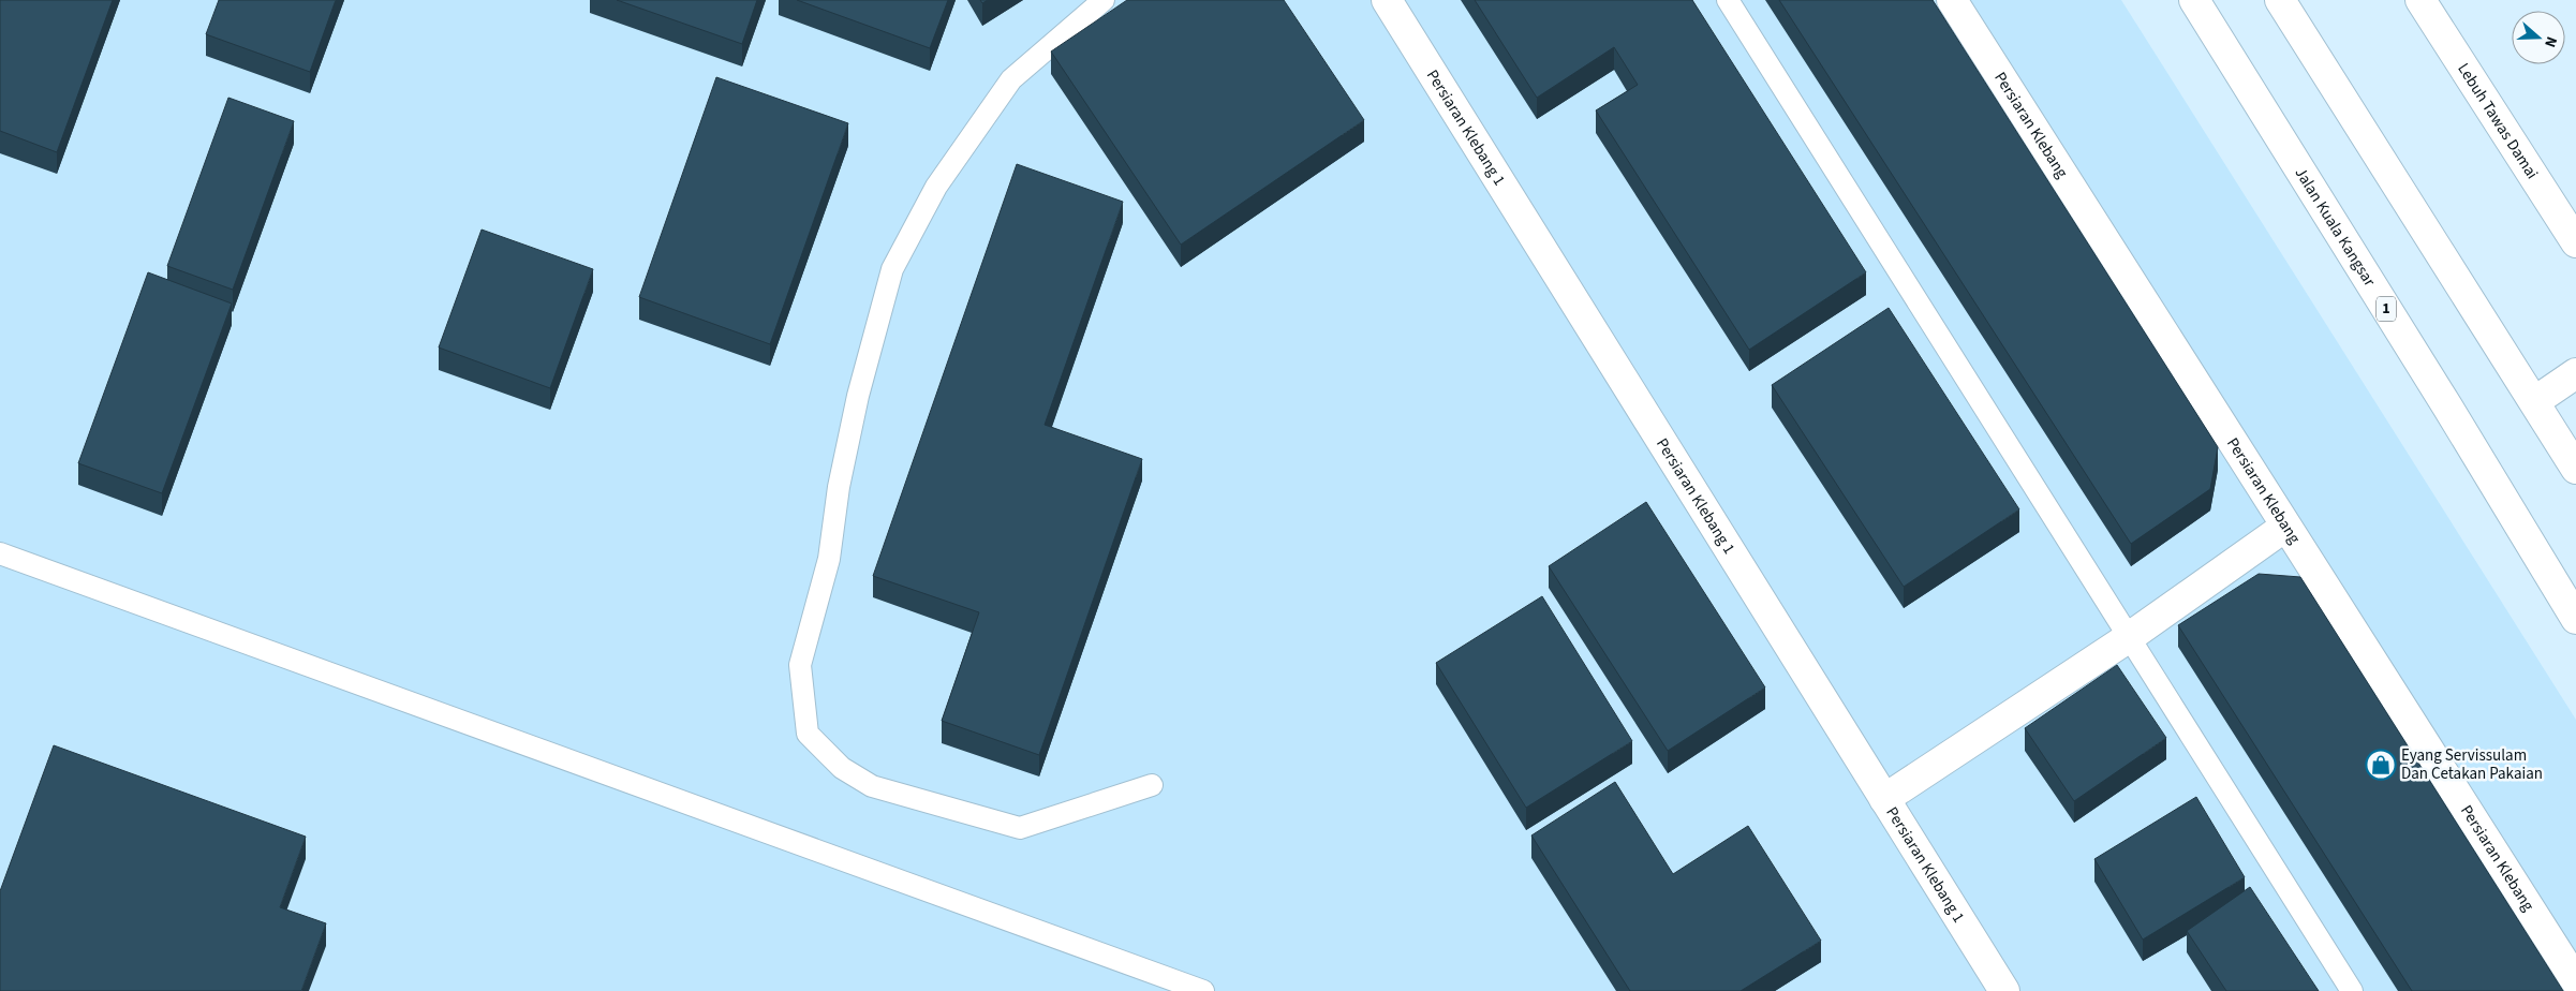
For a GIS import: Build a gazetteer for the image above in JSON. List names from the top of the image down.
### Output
{
  "streets": {
    "main road": [
      "Lebuh Tawas Damai",
      "Persiaran Klebang",
      "Persiaran Klebang 1",
      "Jalan Kuala Kangsar",
      "1"
    ]
  },
  "places": {
    "shop": ["Eyang Servissulam Dan Cetakan Pakaian"]
  },
  "north": "right"
}
